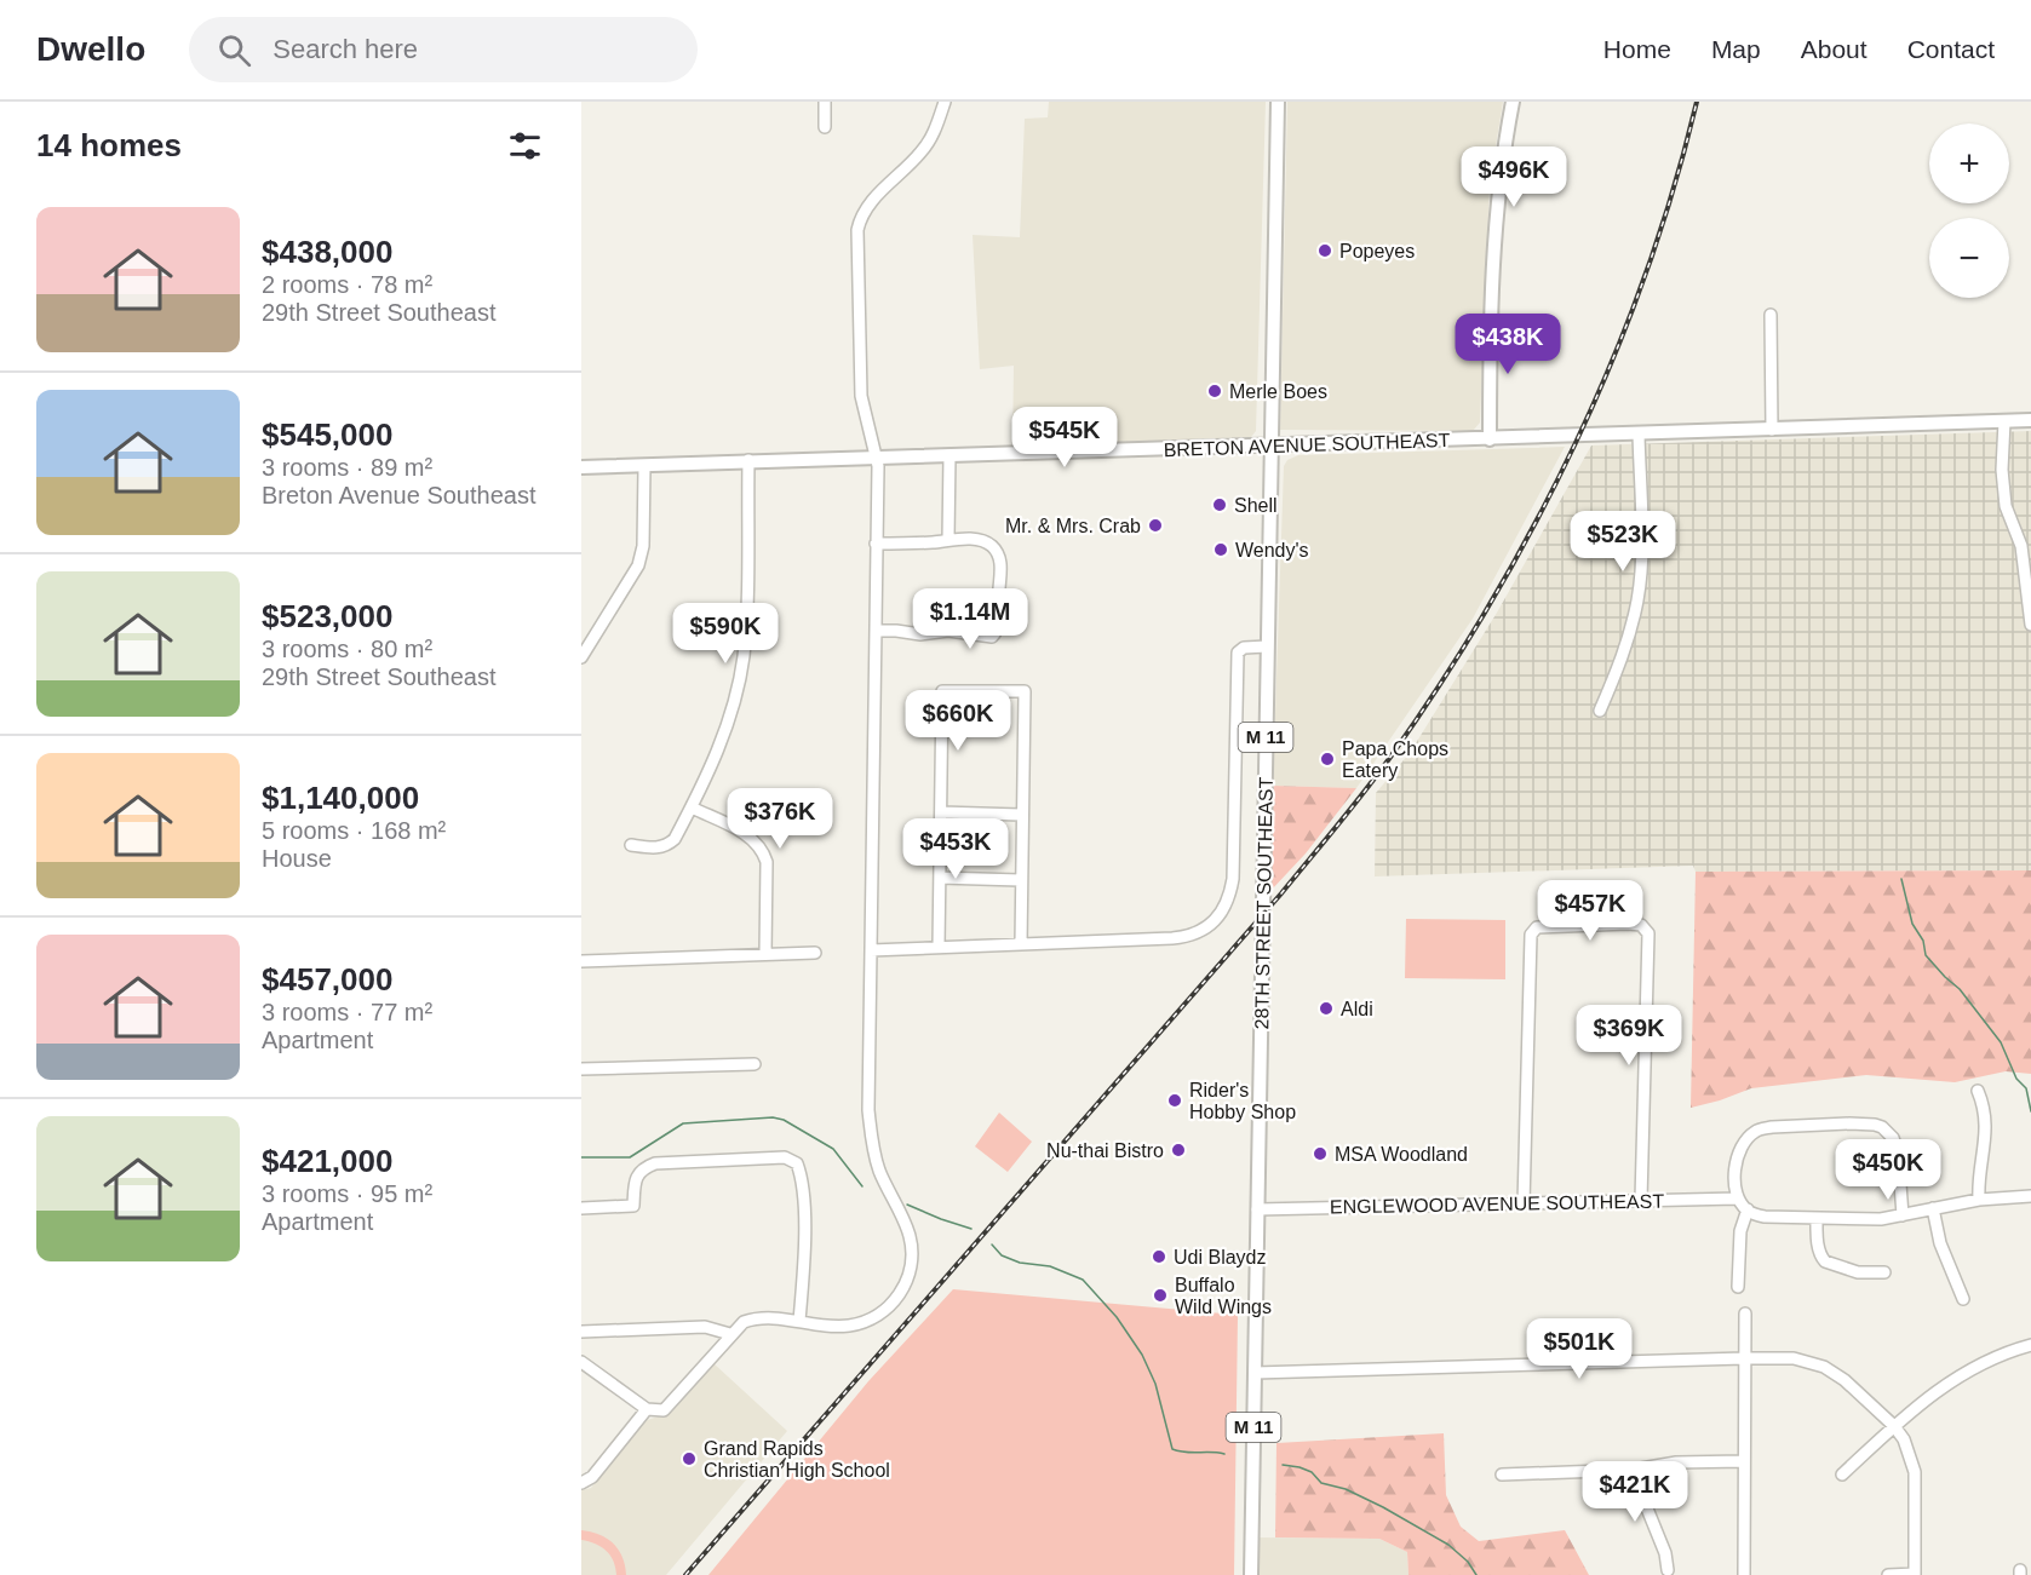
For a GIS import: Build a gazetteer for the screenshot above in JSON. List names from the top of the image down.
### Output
{
  "streets": {
    "main road": ["BRETON AVENUE SOUTHEAST", "M 11", "28TH STREET SOUTHEAST"],
    "street": ["ENGLEWOOD AVENUE SOUTHEAST"]
  },
  "crossings": [
    ["BRETON AVENUE SOUTHEAST", "28TH STREET SOUTHEAST"],
    ["28TH STREET SOUTHEAST", "ENGLEWOOD AVENUE SOUTHEAST"]
  ],
  "places": [
    "Popeyes",
    "Merle Boes",
    "Shell",
    "Mr. & Mrs. Crab",
    "Wendy's",
    "Papa Chops Eatery",
    "Aldi",
    "Rider's Hobby Shop",
    "Nu-thai Bistro",
    "MSA Woodland",
    "Udi Blaydz",
    "Buffalo Wild Wings",
    "Grand Rapids Christian High School"
  ],
  "page": {
    "header": "Dwello",
    "search": "Search here",
    "nav": [
      "Home",
      "Map",
      "About",
      "Contact"
    ],
    "heading": "14 homes",
    "map_buttons": ["+", "−"],
    "price": [
      "$496K",
      "$438K",
      "$545K",
      "$523K",
      "$1.14M",
      "$590K",
      "$660K",
      "$376K",
      "$453K",
      "$457K",
      "$369K",
      "$450K",
      "$501K",
      "$421K"
    ],
    "list": [
      {
        "name": "$438,000",
        "note": "2 rooms · 78 m² · 29th Street Southeast"
      },
      {
        "name": "$545,000",
        "note": "3 rooms · 89 m² · Breton Avenue Southeast"
      },
      {
        "name": "$523,000",
        "note": "3 rooms · 80 m² · 29th Street Southeast"
      },
      {
        "name": "$1,140,000",
        "note": "5 rooms · 168 m² · House"
      },
      {
        "name": "$457,000",
        "note": "3 rooms · 77 m² · Apartment"
      },
      {
        "name": "$421,000",
        "note": "3 rooms · 95 m² · Apartment"
      }
    ]
  }
}
